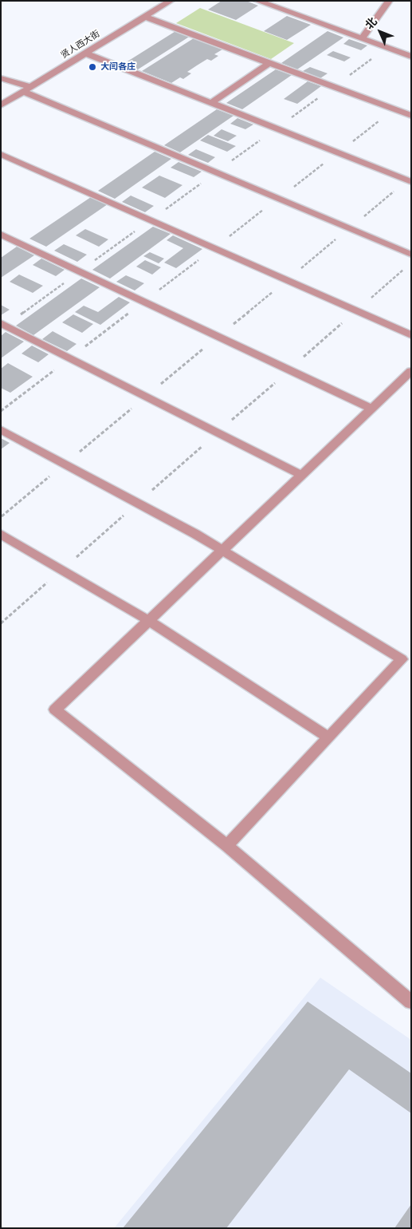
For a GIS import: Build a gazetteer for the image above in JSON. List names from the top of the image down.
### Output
{
  "streets": {
    "street": ["贤人西大街"]
  },
  "places": ["大闫各庄"],
  "north": "top left"
}
